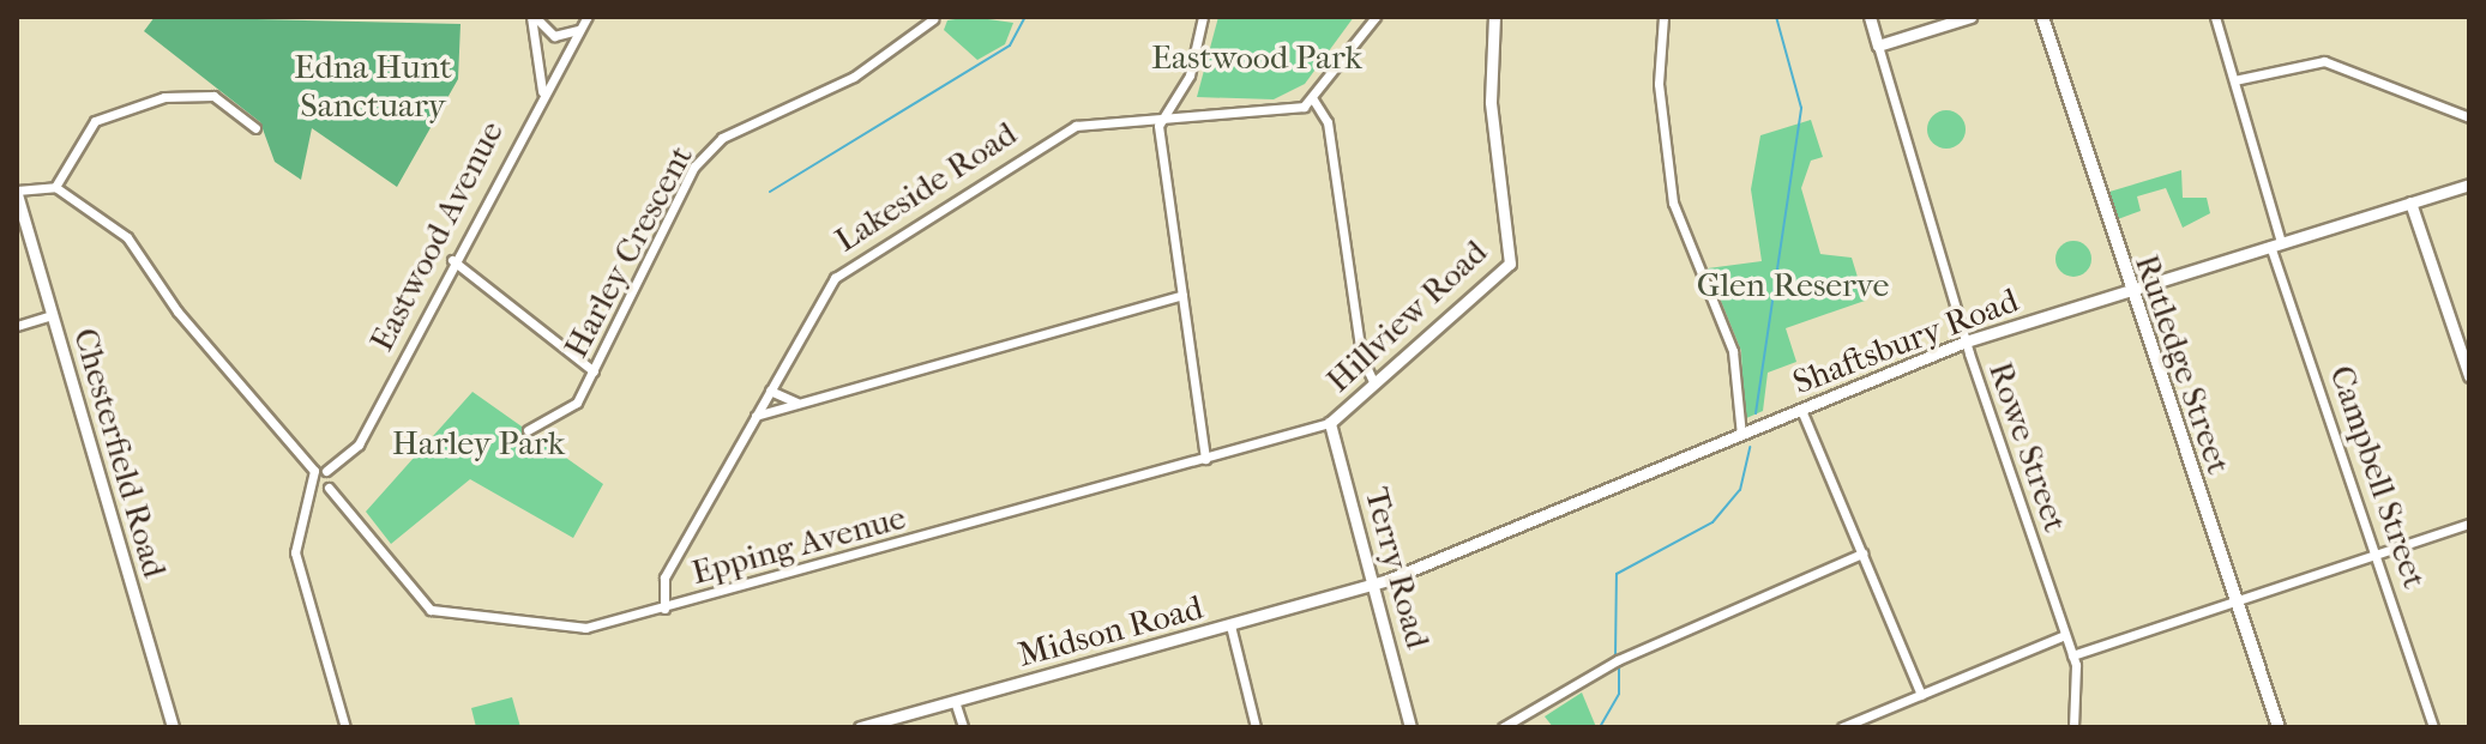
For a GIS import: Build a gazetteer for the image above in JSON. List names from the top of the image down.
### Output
{
  "streets": {
    "main road": ["Rutledge Street"],
    "street": [
      "Lakeside Road",
      "Eastwood Avenue",
      "Harley Crescent",
      "Hillview Road",
      "Shaftsbury Road",
      "Rowe Street",
      "Chesterfield Road",
      "Campbell Street",
      "Epping Avenue",
      "Terry Road",
      "Midson Road"
    ]
  },
  "crossings": [
    ["Lakeside Road", "Epping Avenue"],
    ["Hillview Road", "Epping Avenue"],
    ["Hillview Road", "Terry Road"],
    ["Shaftsbury Road", "Rutledge Street"],
    ["Shaftsbury Road", "Rowe Street"],
    ["Shaftsbury Road", "Campbell Street"],
    ["Shaftsbury Road", "Terry Road"],
    ["Shaftsbury Road", "Midson Road"],
    ["Epping Avenue", "Terry Road"],
    ["Terry Road", "Midson Road"]
  ],
  "parks": [
    "Eastwood Park",
    "Edna Hunt Sanctuary",
    "Glen Reserve",
    "Harley Park"
  ]
}
